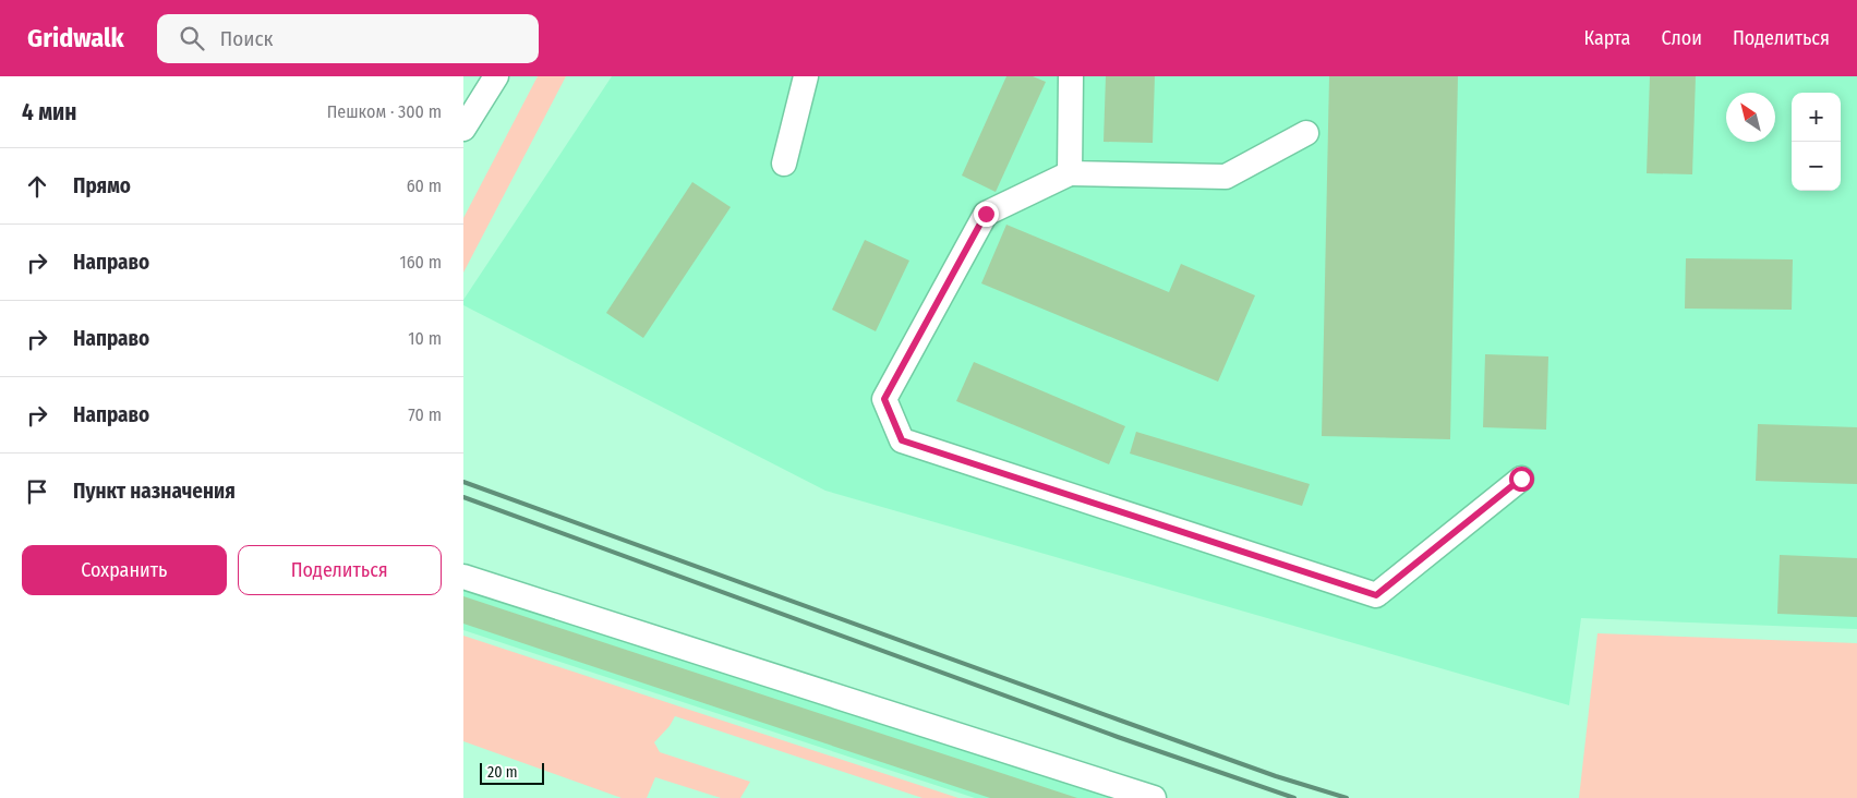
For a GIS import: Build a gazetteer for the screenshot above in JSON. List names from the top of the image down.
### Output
{
  "scale_bar": "20 m",
  "north": "top left",
  "page": {
    "header": "Gridwalk",
    "search": "Поиск",
    "nav": ["Карта", "Слои", "Поделиться"],
    "heading": ["4 мин", "Пешком · 300 m"],
    "map_buttons": ["+", "−"],
    "list": [
      ["Прямо", "60 m"],
      ["Направо", "160 m"],
      ["Направо", "10 m"],
      ["Направо", "70 m"],
      "Пункт назначения"
    ],
    "buttons": ["Сохранить", "Поделиться"],
    "scale": "20 m"
  }
}
